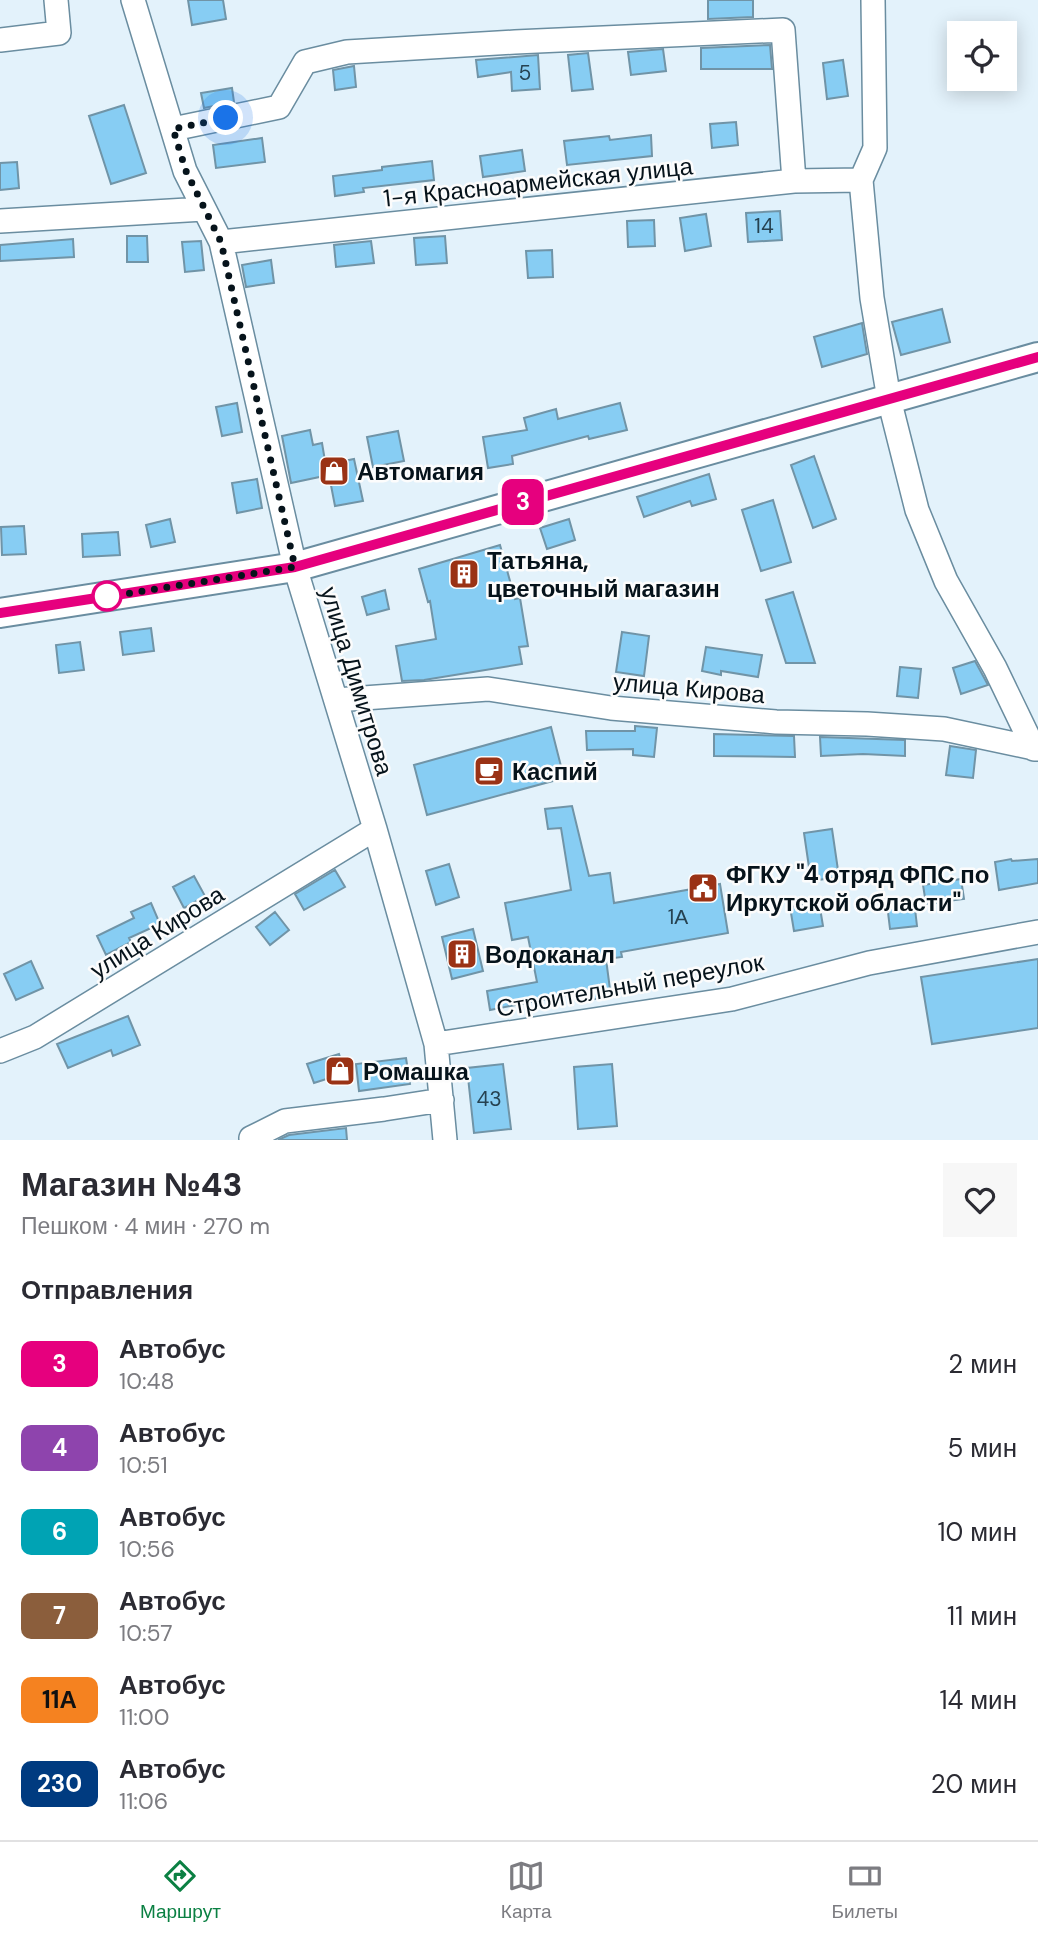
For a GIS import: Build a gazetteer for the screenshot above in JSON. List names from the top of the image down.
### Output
{
  "streets": {
    "street": [
      "1-я Красноармейская улица",
      "улица Димитрова",
      "улица Кирова",
      "Строительный переулок"
    ]
  },
  "crossings": [
    ["1-я Красноармейская улица", "улица Димитрова"],
    ["улица Димитрова", "улица Кирова"],
    ["улица Димитрова", "Строительный переулок"]
  ],
  "places": {
    "shop": ["Автомагия", "Ромашка"],
    "building": ["Татьяна, цветочный магазин", "Водоканал"],
    "cafe": ["Каспий"],
    "public building": ["ФГКУ \"4 отряд ФПС по Иркутской области\""]
  },
  "lines": ["bus line 3"],
  "house_numbers": [
    "5",
    "14",
    "1А",
    "43"
  ],
  "page": {
    "on_map": "3",
    "heading": [
      ["Магазин №43", "Пешком · 4 мин · 270 m"],
      "Отправления"
    ],
    "list": [
      {
        "mark": "3",
        "name": "Автобус",
        "note": "10:48",
        "value": "2 мин"
      },
      {
        "mark": "4",
        "name": "Автобус",
        "note": "10:51",
        "value": "5 мин"
      },
      {
        "mark": "6",
        "name": "Автобус",
        "note": "10:56",
        "value": "10 мин"
      },
      {
        "mark": "7",
        "name": "Автобус",
        "note": "10:57",
        "value": "11 мин"
      },
      {
        "mark": "11А",
        "name": "Автобус",
        "note": "11:00",
        "value": "14 мин"
      },
      {
        "mark": "230",
        "name": "Автобус",
        "note": "11:06",
        "value": "20 мин"
      }
    ],
    "tabs": ["Маршрут", "Карта", "Билеты"]
  }
}
